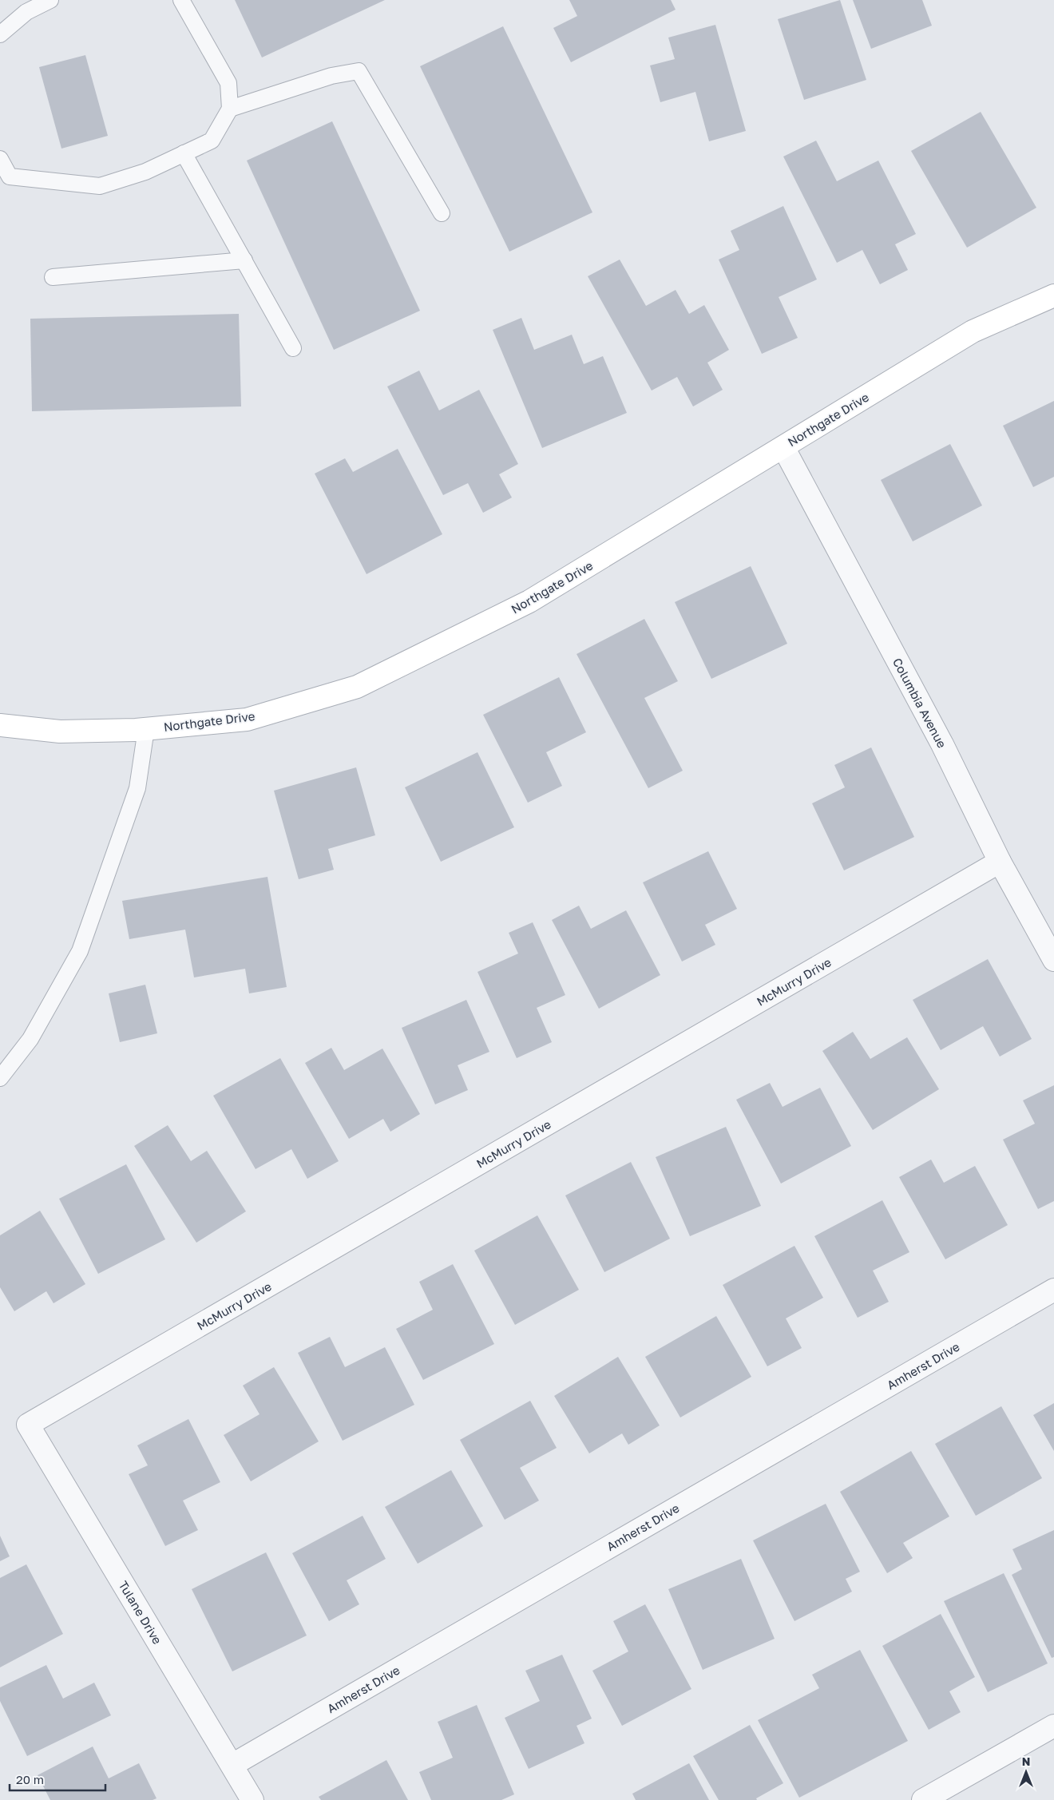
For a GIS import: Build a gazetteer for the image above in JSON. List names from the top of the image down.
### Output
{
  "streets": {
    "street": [
      "Northgate Drive",
      "Columbia Avenue",
      "McMurry Drive",
      "Amherst Drive",
      "Tulane Drive"
    ]
  },
  "crossings": [
    ["Northgate Drive", "Columbia Avenue"],
    ["Columbia Avenue", "McMurry Drive"],
    ["McMurry Drive", "Tulane Drive"],
    ["Amherst Drive", "Tulane Drive"]
  ],
  "scale_bar": "20 m",
  "north": "top"
}
